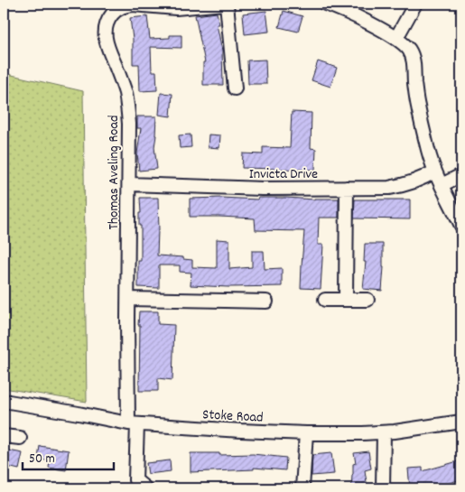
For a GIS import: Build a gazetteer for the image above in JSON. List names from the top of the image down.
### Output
{
  "streets": {
    "street": ["Thomas Aveling Road", "Invicta Drive", "Stoke Road"]
  },
  "crossings": [
    ["Thomas Aveling Road", "Invicta Drive"],
    ["Thomas Aveling Road", "Stoke Road"]
  ],
  "scale_bar": "50 m"
}
